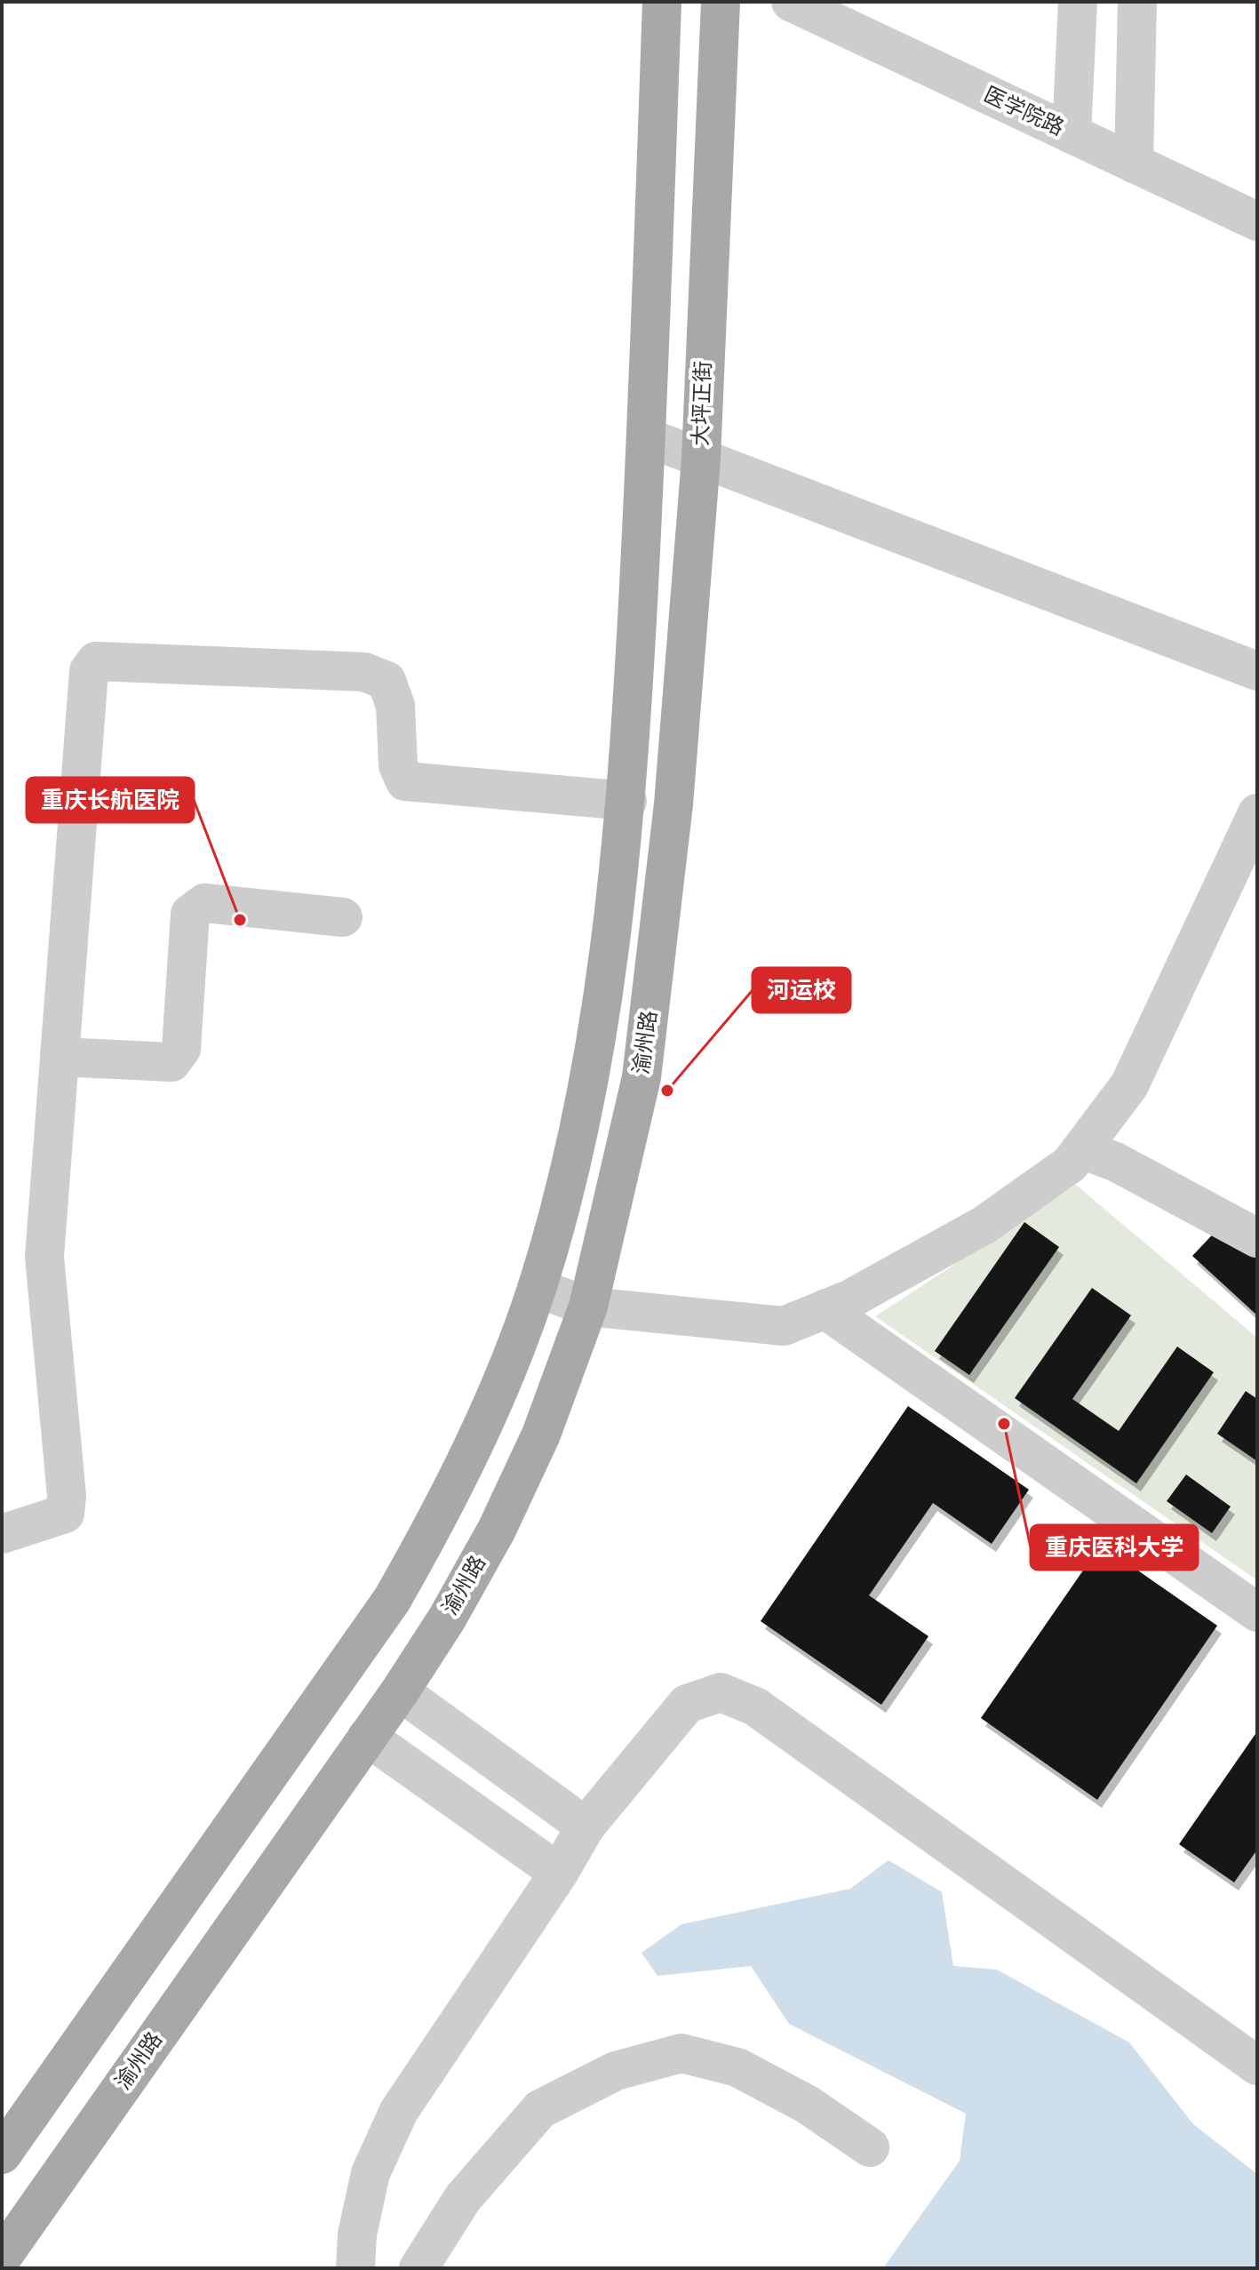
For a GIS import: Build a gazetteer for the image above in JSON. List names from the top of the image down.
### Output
{
  "streets": {
    "main road": ["大坪正街", "渝州路"],
    "street": ["医学院路"]
  },
  "crossings": [
    ["大坪正街", "渝州路"]
  ],
  "places": ["重庆长航医院", "河运校", "重庆医科大学"]
}
